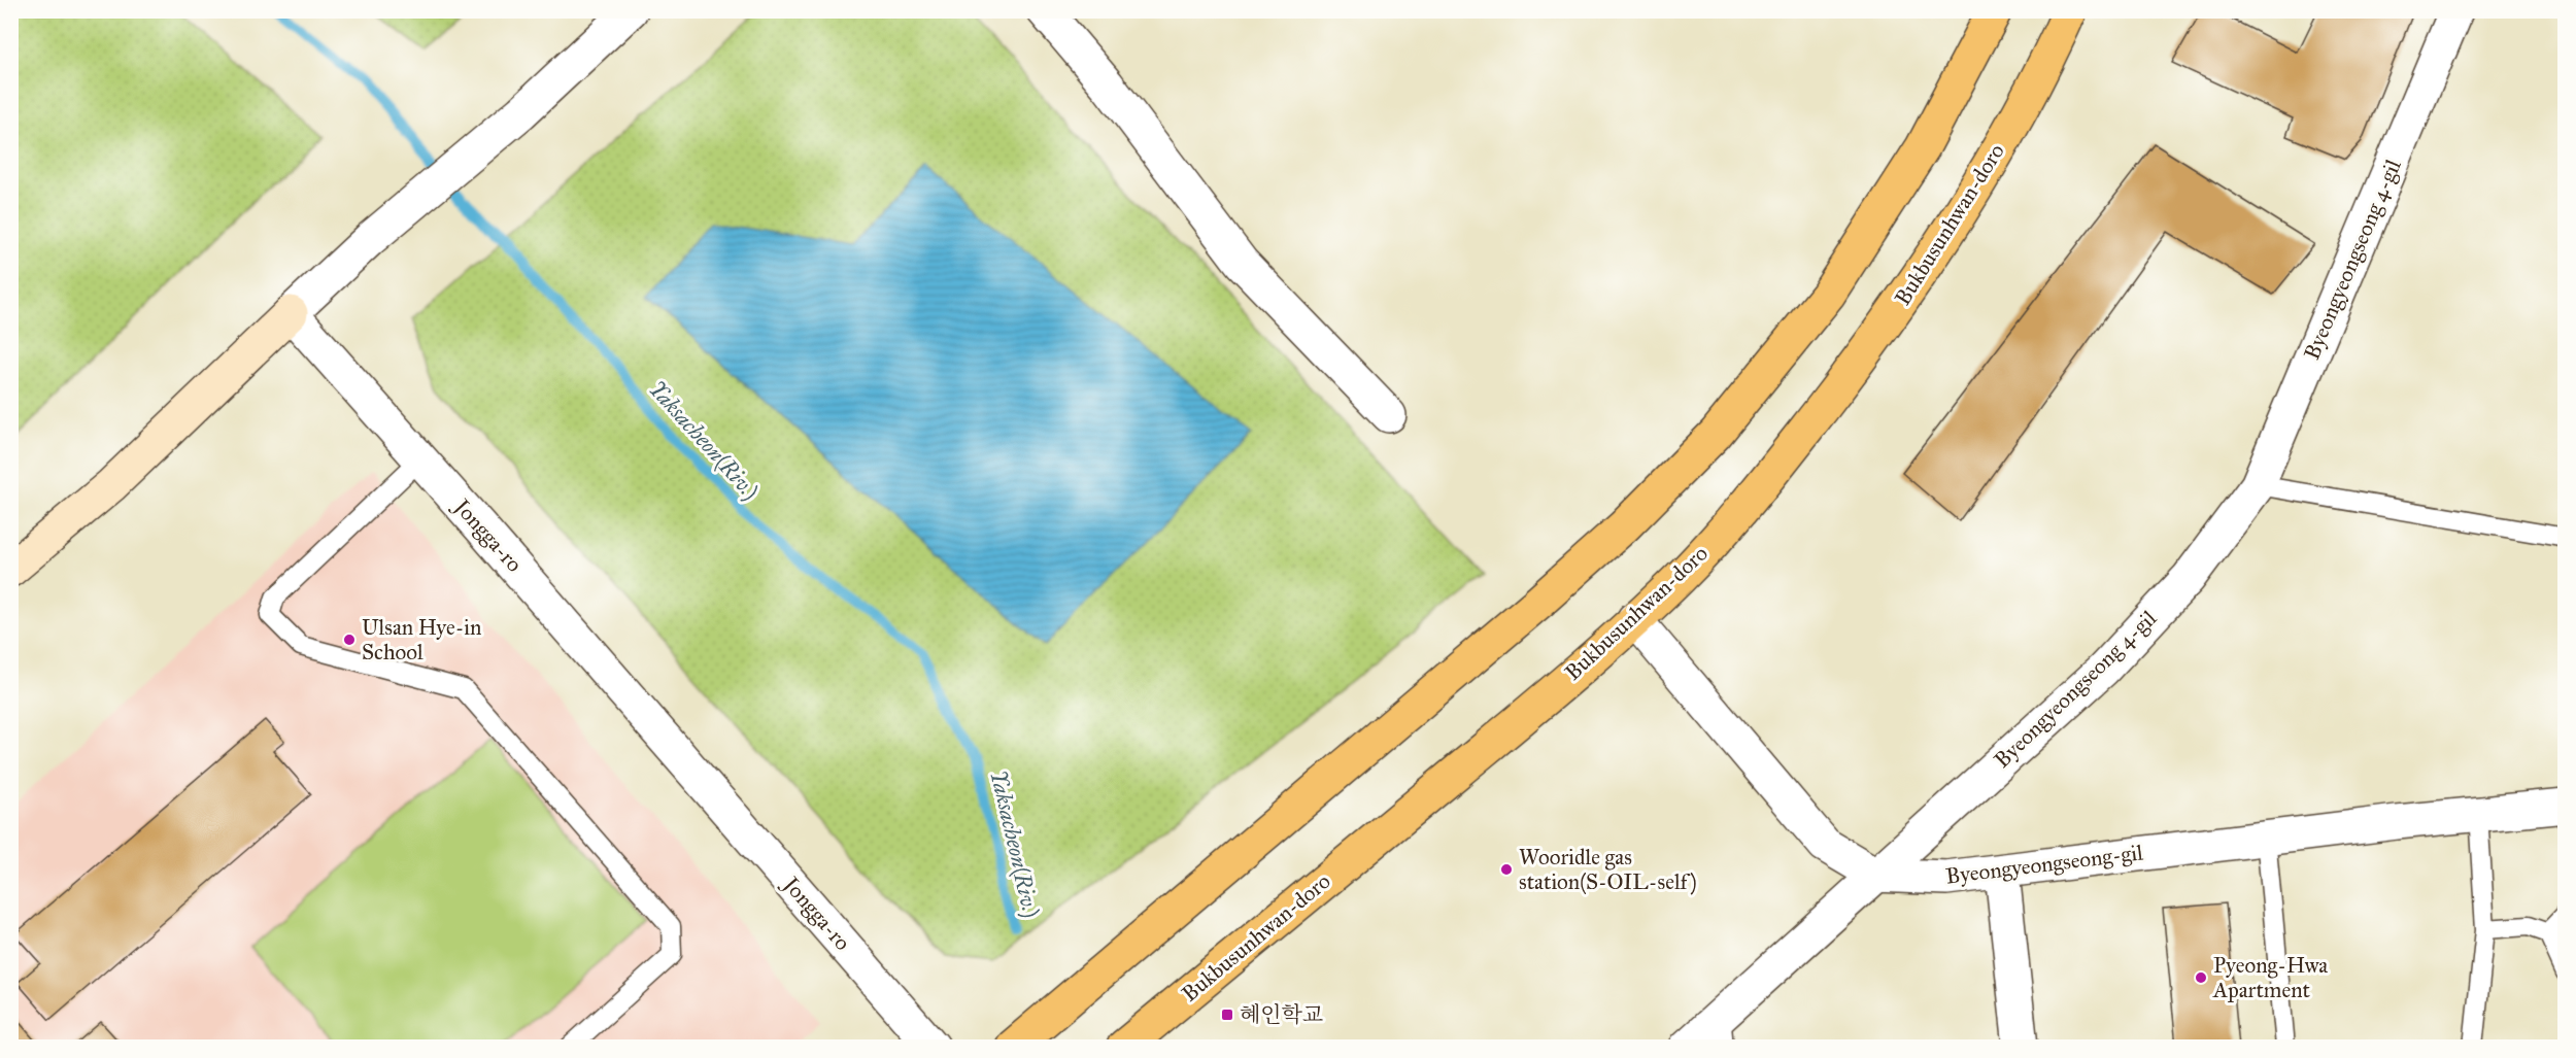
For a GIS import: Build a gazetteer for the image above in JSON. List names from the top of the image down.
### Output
{
  "streets": {
    "main road": ["Bukbusunhwan-doro"],
    "street": ["Byeongyeongseong 4-gil", "Jongga-ro", "Byeongyeongseong-gil"]
  },
  "crossings": [
    ["Bukbusunhwan-doro", "Byeongyeongseong-gil"],
    ["Byeongyeongseong 4-gil", "Byeongyeongseong-gil"]
  ],
  "water": ["Yaksacheon(Riv.)"],
  "places": {
    "other": ["Ulsan Hye-in School", "Wooridle gas station(S-OIL-self)", "Pyeong-Hwa Apartment"],
    "transit": ["혜인학교"]
  }
}
